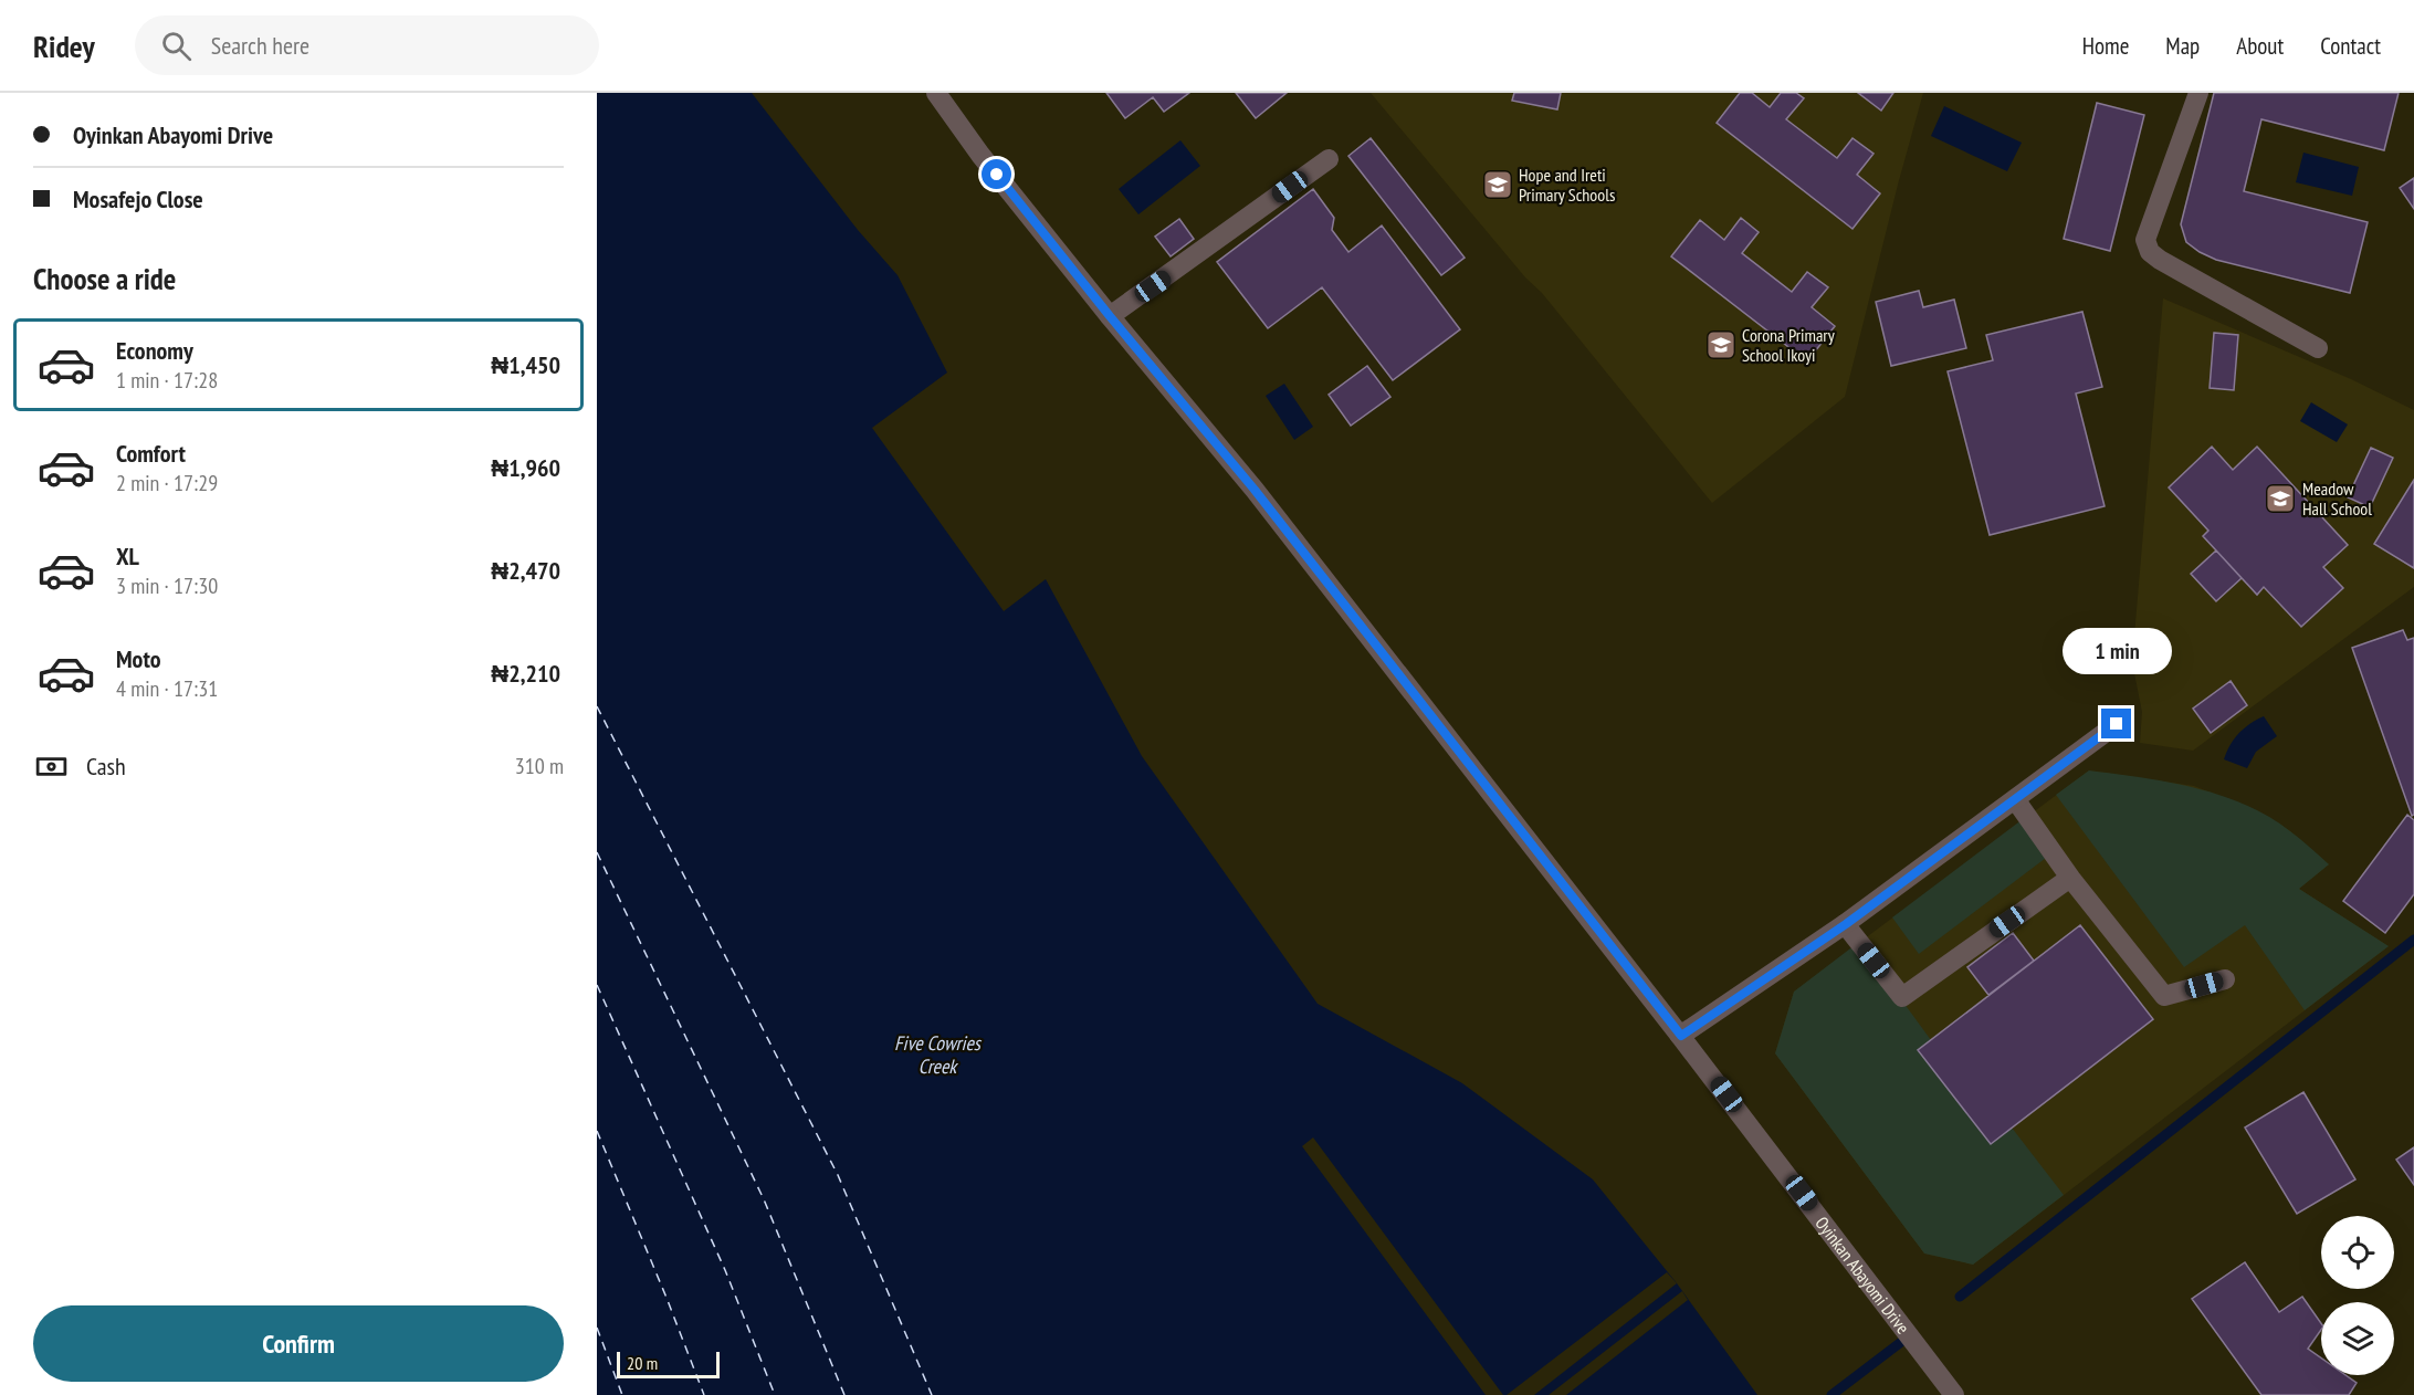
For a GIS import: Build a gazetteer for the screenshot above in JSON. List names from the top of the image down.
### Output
{
  "streets": {
    "street": ["Oyinkan Abayomi Drive"]
  },
  "water": ["Five Cowries Creek"],
  "places": {
    "school or university": ["Hope and Ireti Primary Schools", "Corona Primary School Ikoyi", "Meadow Hall School"]
  },
  "scale_bar": "20 m",
  "page": {
    "header": "Ridey",
    "search": "Search here",
    "nav": [
      "Home",
      "Map",
      "About",
      "Contact"
    ],
    "banner": ["Oyinkan Abayomi Drive", "Mosafejo Close"],
    "heading": "Choose a ride",
    "list": [
      {
        "name": "Economy",
        "note": "1 min · 17:28",
        "value": "₦1,450"
      },
      {
        "name": "Comfort",
        "note": "2 min · 17:29",
        "value": "₦1,960"
      },
      {
        "name": "XL",
        "note": "3 min · 17:30",
        "value": "₦2,470"
      },
      {
        "name": "Moto",
        "note": "4 min · 17:31",
        "value": "₦2,210"
      }
    ],
    "bubble": "1 min",
    "pay": ["Cash", "310 m"],
    "buttons": "Confirm",
    "scale": "20 m"
  }
}
